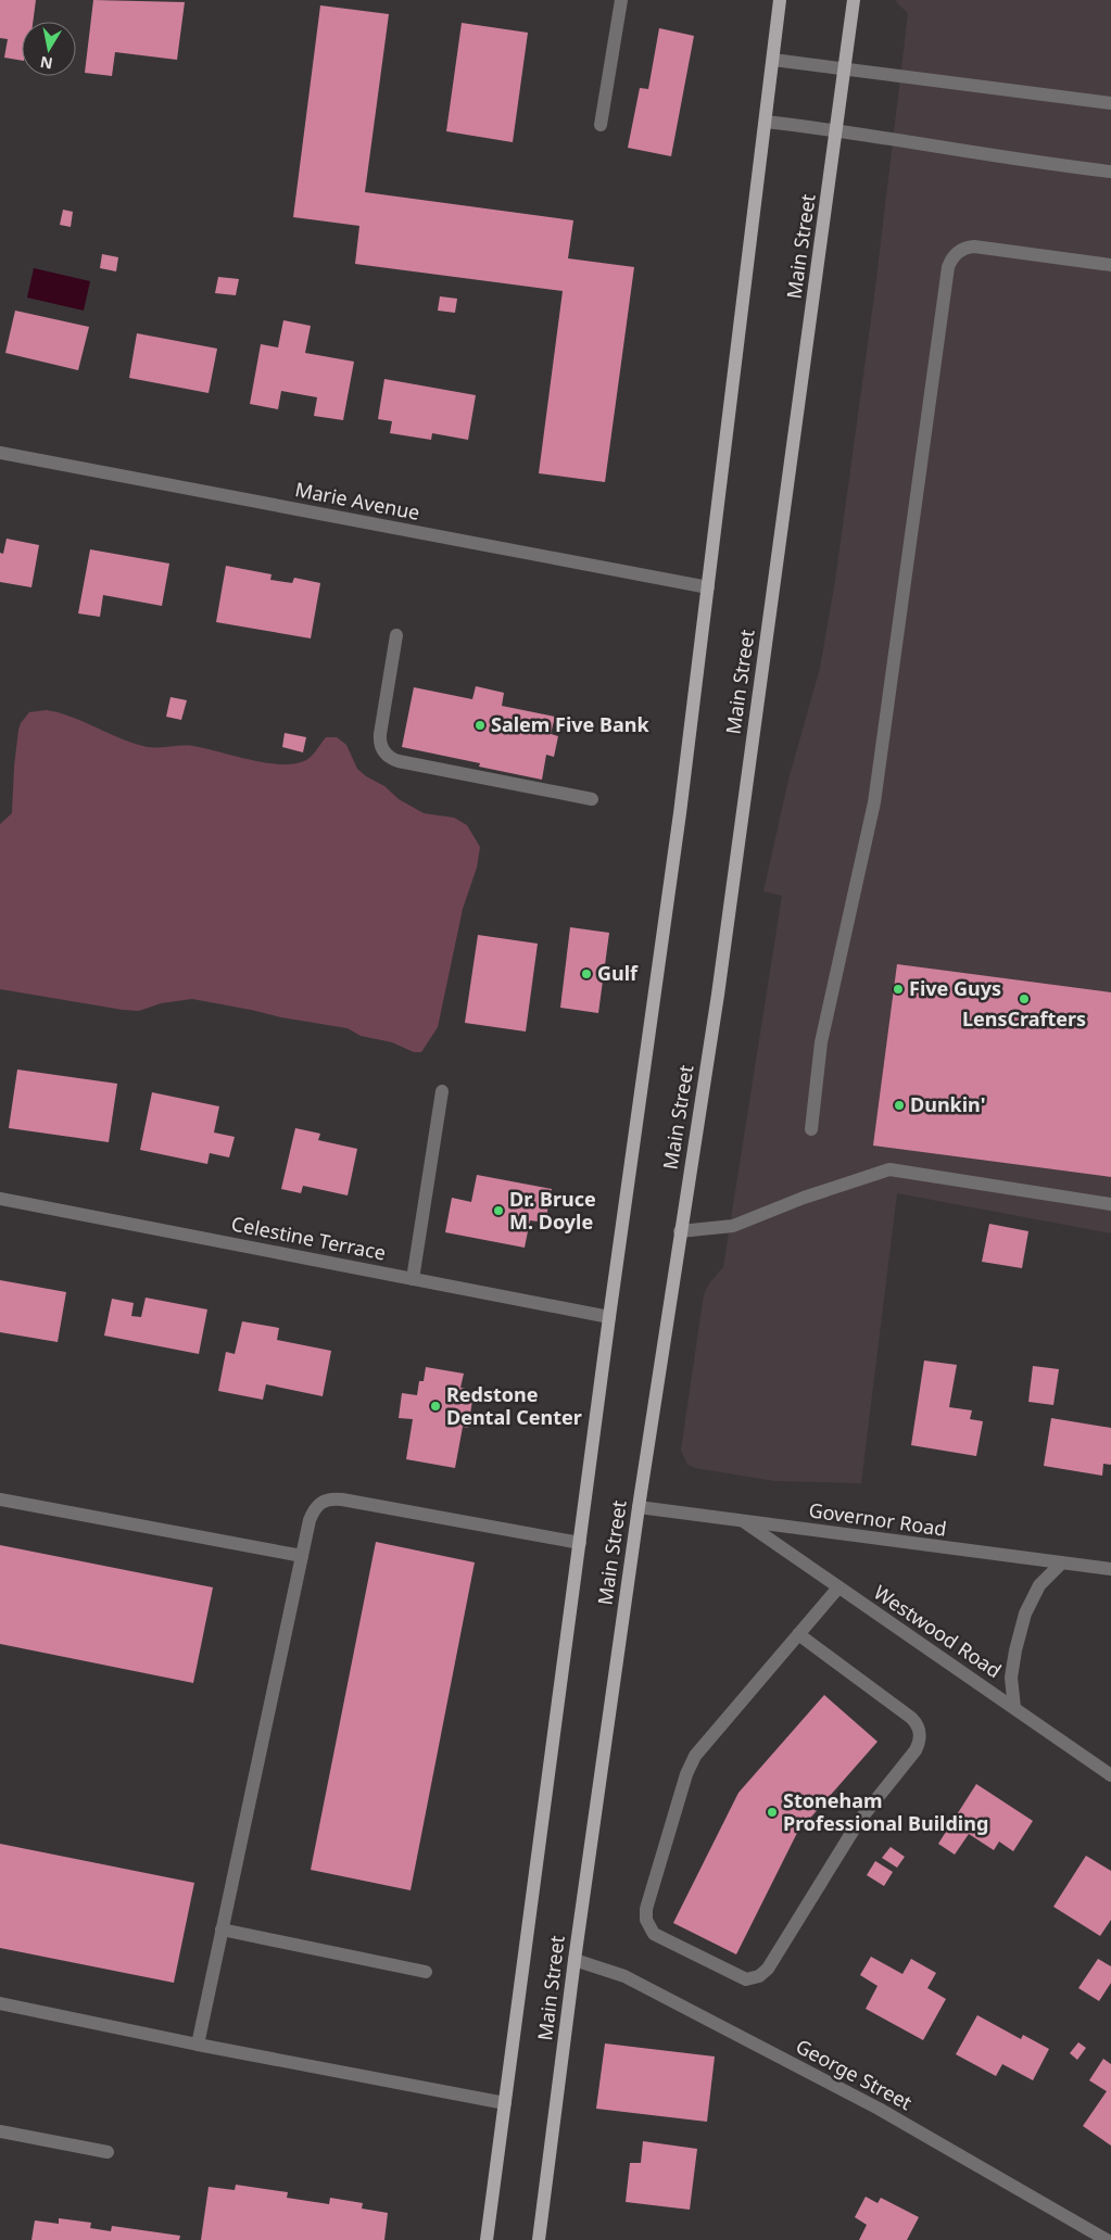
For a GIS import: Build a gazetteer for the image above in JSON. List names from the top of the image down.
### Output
{
  "streets": {
    "main road": ["Main Street"],
    "street": [
      "Marie Avenue",
      "Celestine Terrace",
      "Governor Road",
      "Westwood Road",
      "George Street"
    ]
  },
  "crossings": [
    ["Main Street", "Marie Avenue"],
    ["Main Street", "Celestine Terrace"],
    ["Main Street", "Governor Road"],
    ["Main Street", "George Street"],
    ["Governor Road", "Westwood Road"]
  ],
  "places": [
    "Salem Five Bank",
    "Gulf",
    "Five Guys",
    "LensCrafters",
    "Dunkin'",
    "Dr. Bruce M. Doyle",
    "Redstone Dental Center",
    "Stoneham Professional Building"
  ],
  "north": "bottom"
}
